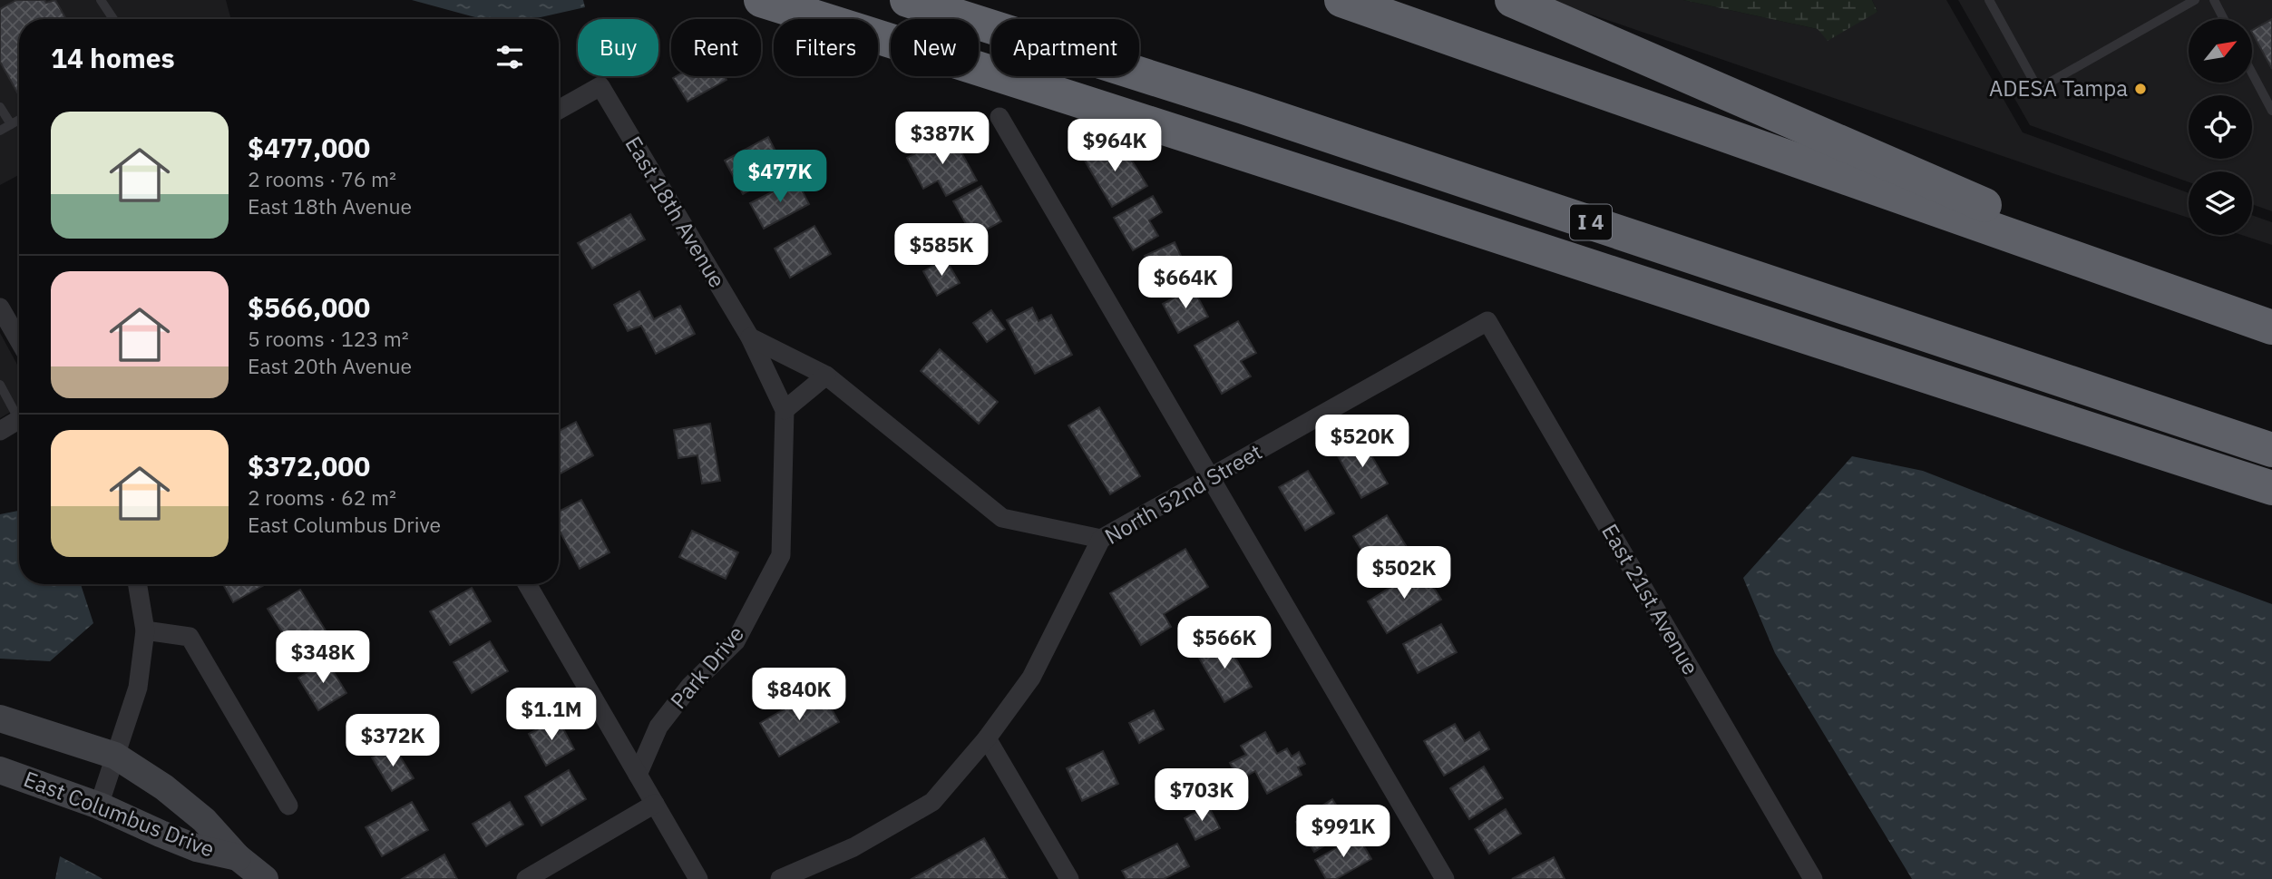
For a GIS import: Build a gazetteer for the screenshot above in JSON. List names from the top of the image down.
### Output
{
  "streets": {
    "highway": ["I 4"],
    "main road": ["East Columbus Drive"],
    "street": [
      "East 18th Avenue",
      "North 52nd Street",
      "East 21st Avenue",
      "Park Drive"
    ]
  },
  "crossings": [
    ["East 18th Avenue", "Park Drive"],
    ["North 52nd Street", "East 21st Avenue"]
  ],
  "places": ["ADESA Tampa"],
  "north": "top right",
  "page": {
    "chip": [
      "Buy",
      "Rent",
      "Filters",
      "New",
      "Apartment"
    ],
    "heading": "14 homes",
    "list": [
      {
        "name": "$477,000",
        "note": "2 rooms · 76 m² · East 18th Avenue"
      },
      {
        "name": "$566,000",
        "note": "5 rooms · 123 m² · East 20th Avenue"
      },
      {
        "name": "$372,000",
        "note": "2 rooms · 62 m² · East Columbus Drive"
      }
    ],
    "price": [
      "$387K",
      "$964K",
      "$477K",
      "$585K",
      "$664K",
      "$520K",
      "$502K",
      "$566K",
      "$348K",
      "$840K",
      "$1.1M",
      "$372K",
      "$703K",
      "$991K"
    ]
  }
}
